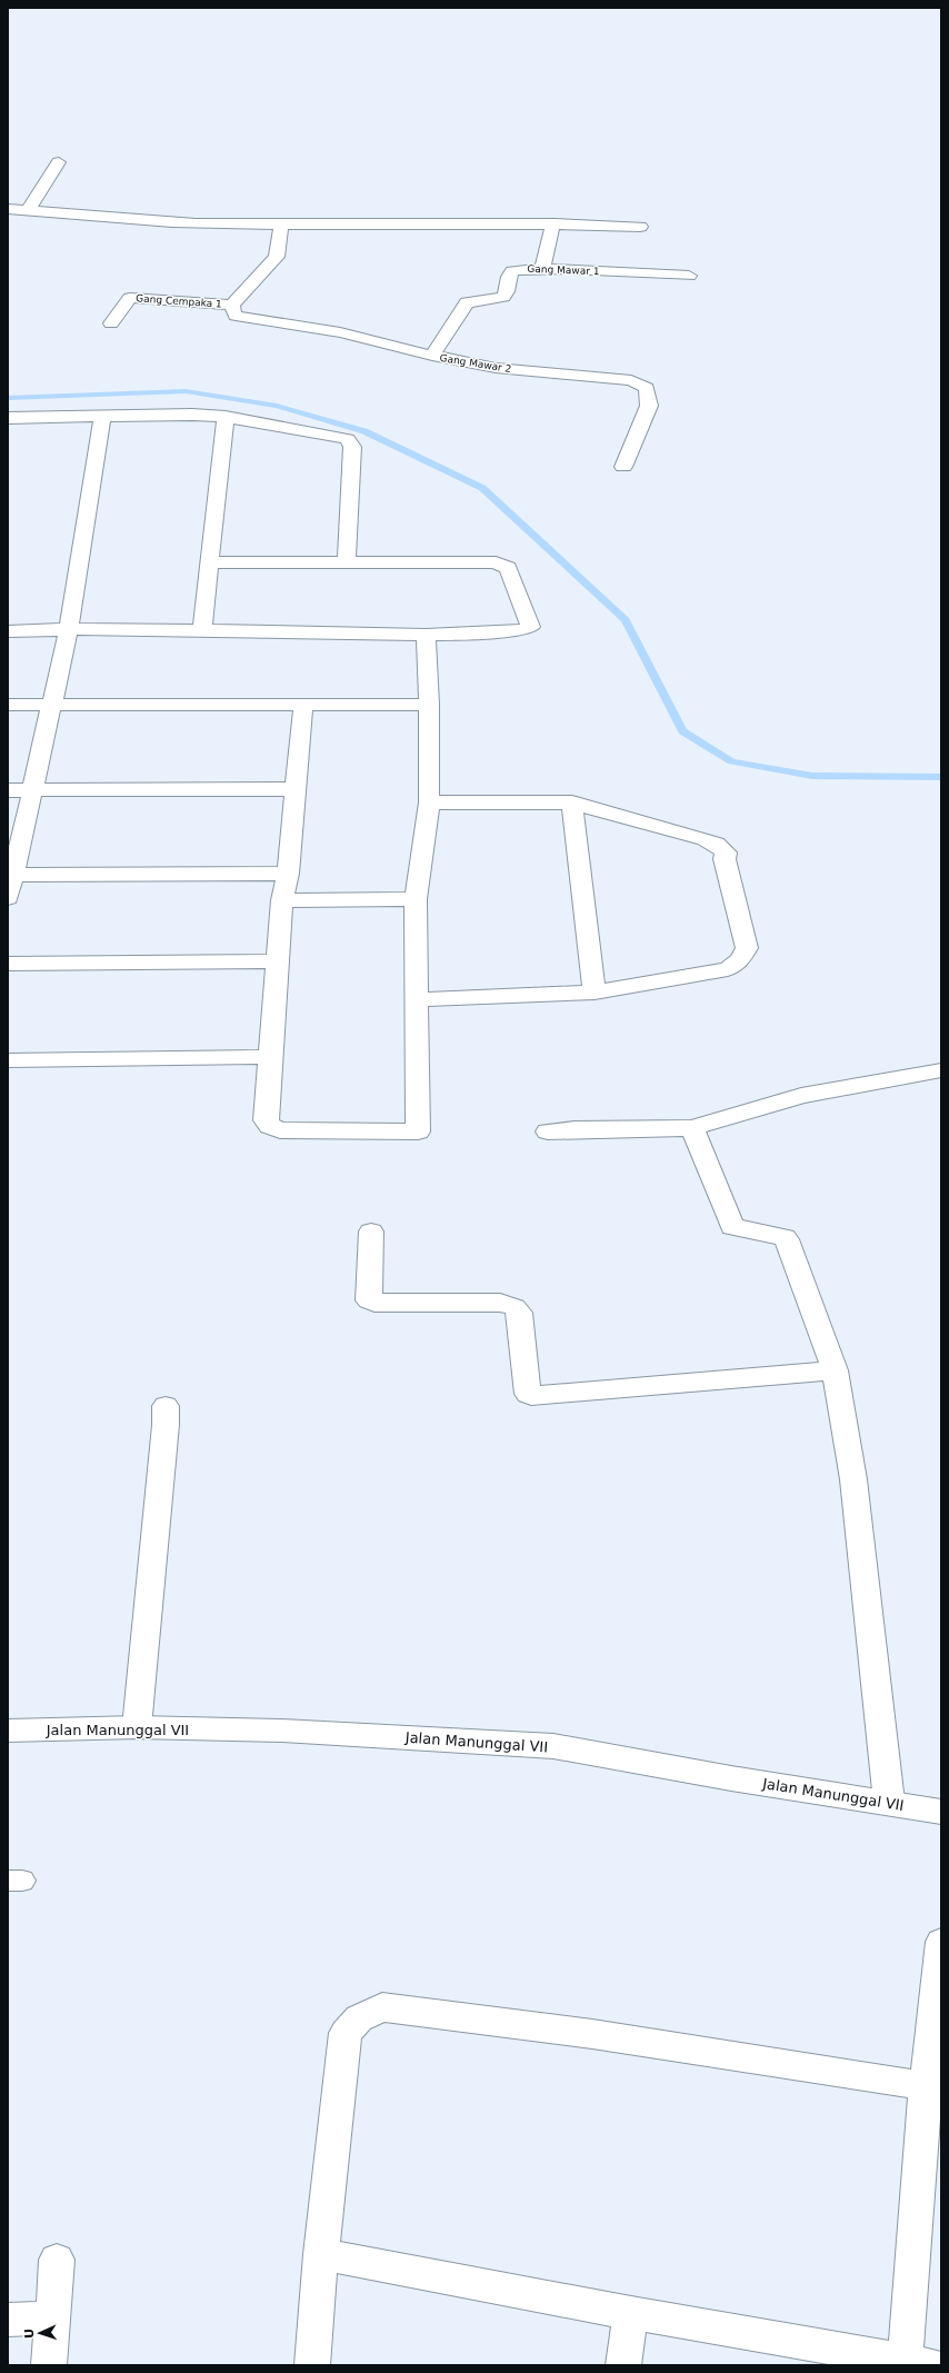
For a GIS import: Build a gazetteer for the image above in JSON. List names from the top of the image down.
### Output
{
  "streets": {
    "street": [
      "Gang Mawar 1",
      "Gang Cempaka 1",
      "Gang Mawar 2",
      "Jalan Manunggal VII"
    ]
  },
  "crossings": [
    ["Gang Mawar 1", "Gang Mawar 2"],
    ["Gang Cempaka 1", "Gang Mawar 2"]
  ],
  "north": "left"
}
